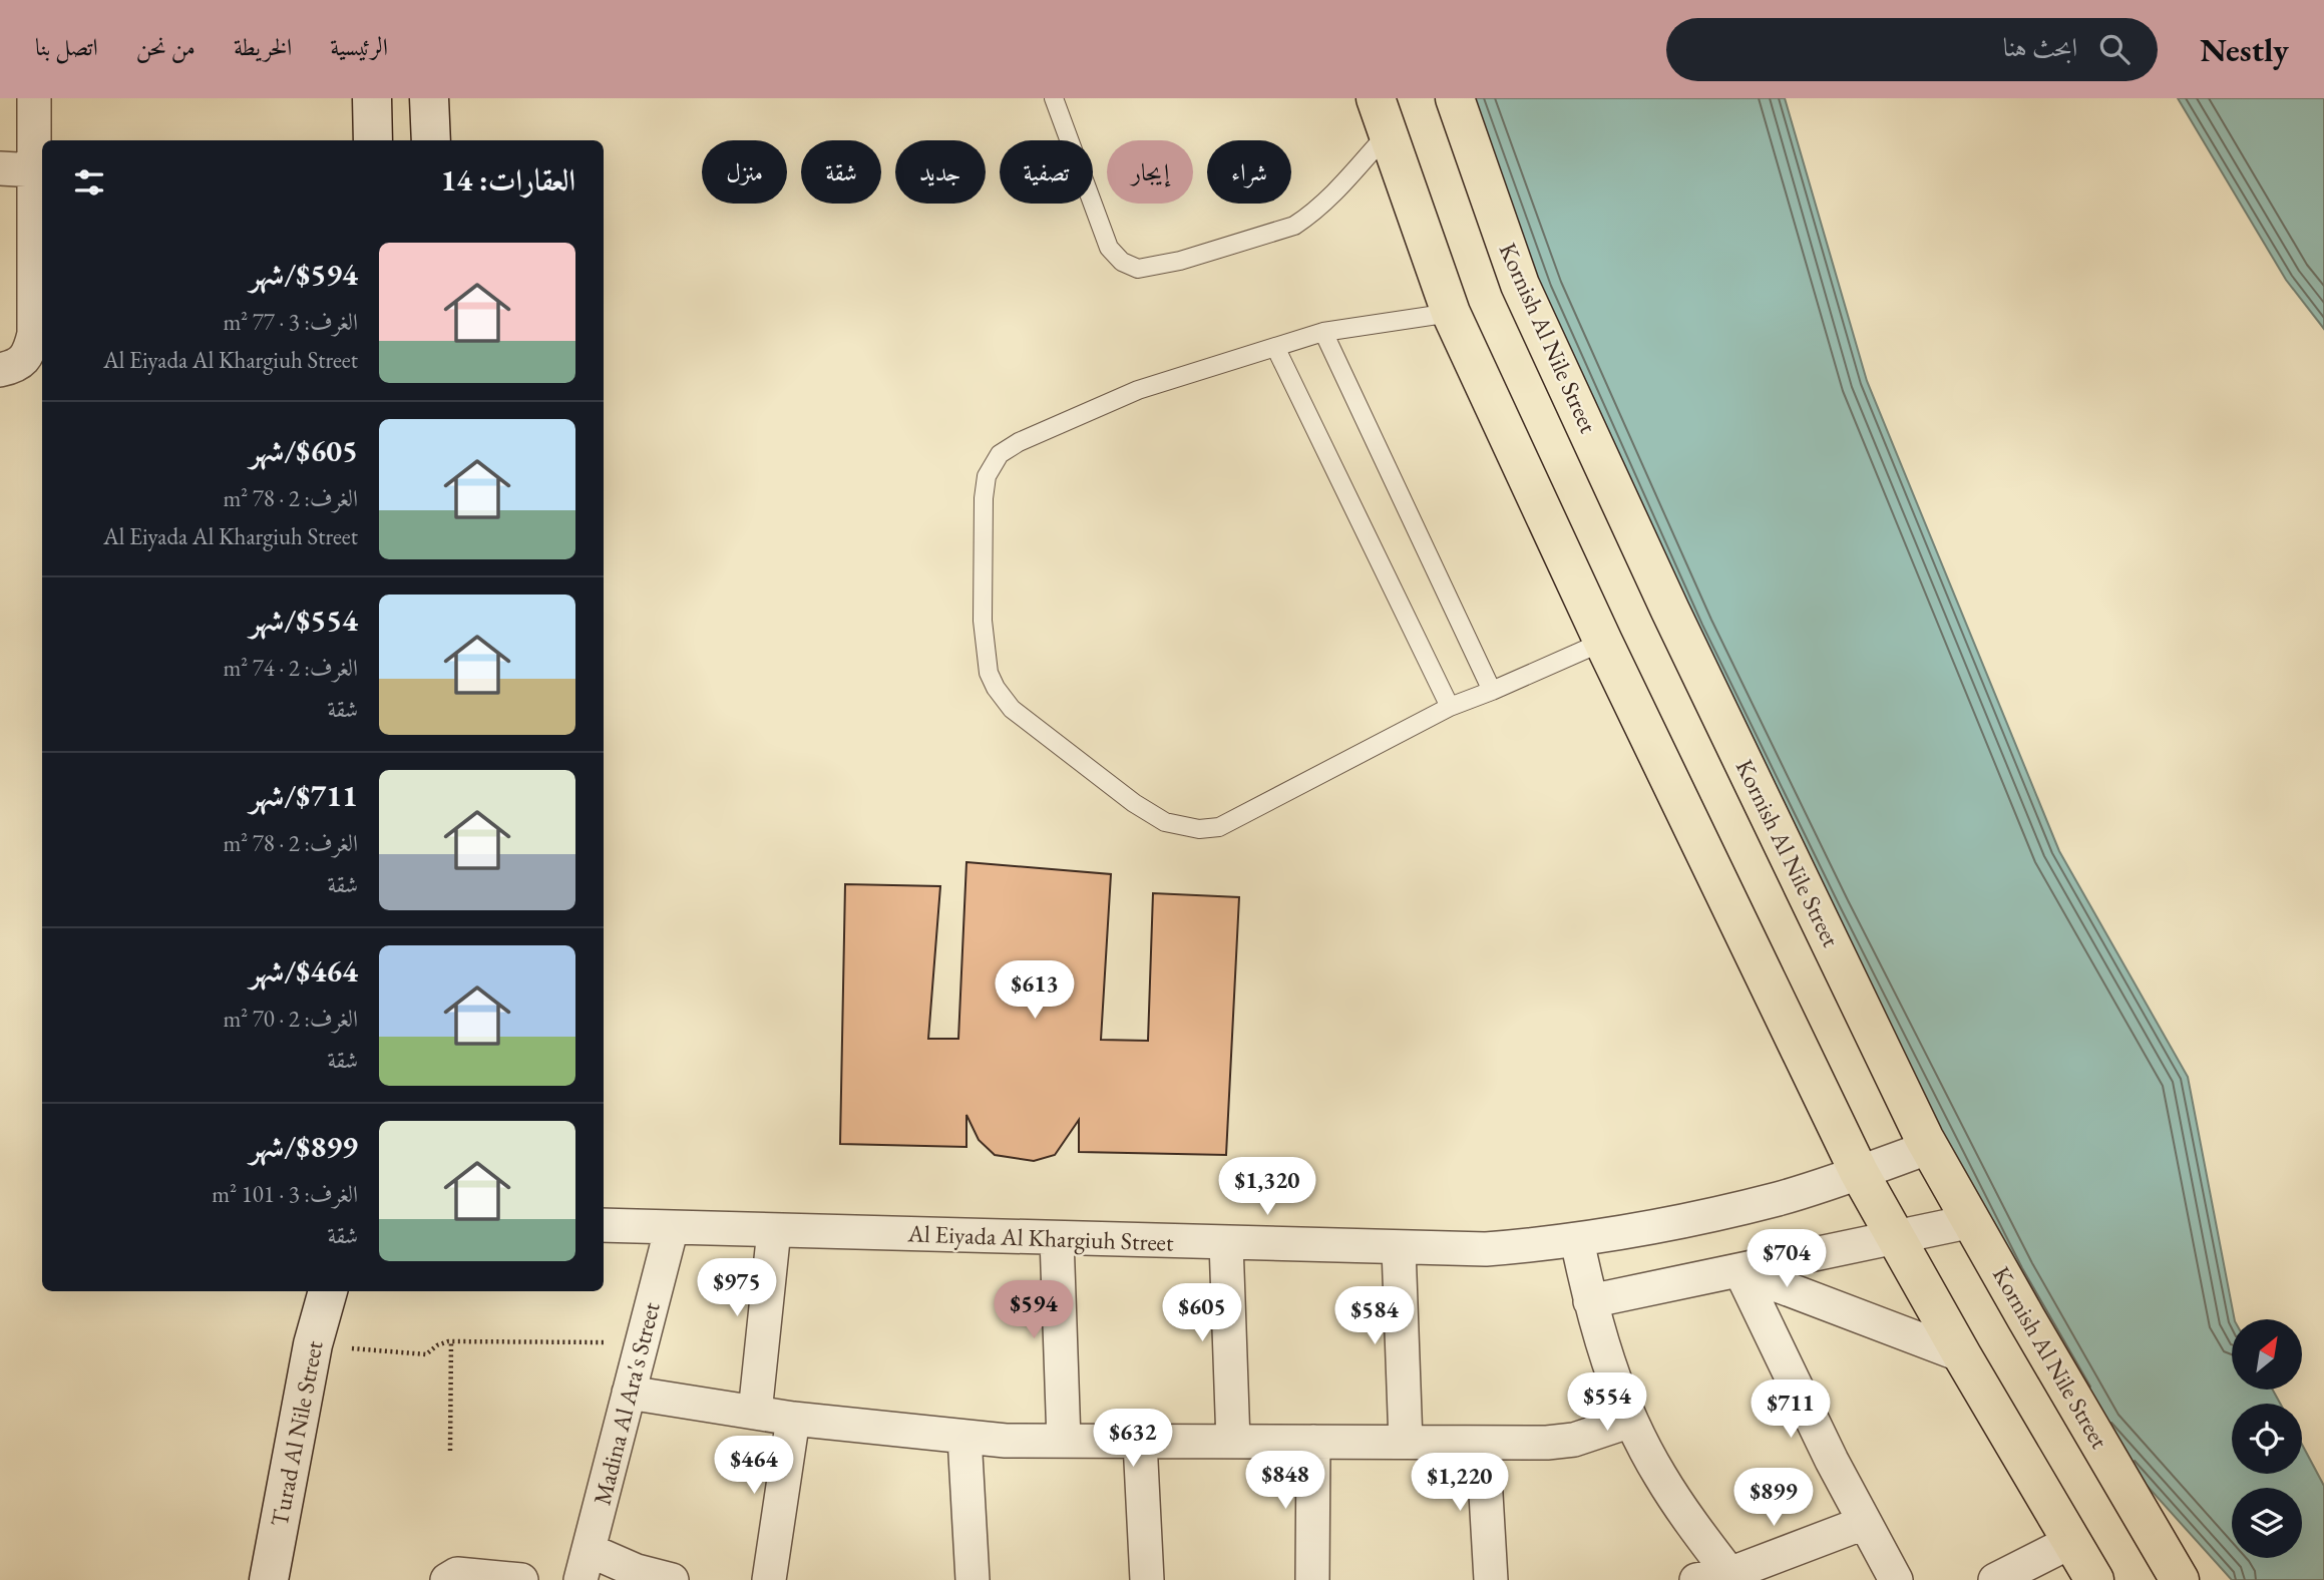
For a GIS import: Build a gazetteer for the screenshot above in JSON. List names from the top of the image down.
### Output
{
  "streets": {
    "main road": ["Kornish Al Nile Street", "Turad Al Nile Street"],
    "street": ["Al Eiyada Al Khargiuh Street", "Madina Al Ara's Street"]
  },
  "crossings": [
    ["Kornish Al Nile Street", "Al Eiyada Al Khargiuh Street"],
    ["Al Eiyada Al Khargiuh Street", "Madina Al Ara's Street"]
  ],
  "north": "top right",
  "page": {
    "header": "Nestly",
    "search": "ابحث هنا",
    "nav": [
      "الرئيسية",
      "الخريطة",
      "من نحن",
      "اتصل بنا"
    ],
    "chip": [
      "شراء",
      "إيجار",
      "تصفية",
      "جديد",
      "شقة",
      "منزل"
    ],
    "heading": "العقارات: 14",
    "list": [
      {
        "name": "$594/شهر",
        "note": "الغرف: 3 · 77 m² · Al Eiyada Al Khargiuh Street"
      },
      {
        "name": "$605/شهر",
        "note": "الغرف: 2 · 78 m² · Al Eiyada Al Khargiuh Street"
      },
      {
        "name": "$554/شهر",
        "note": "الغرف: 2 · 74 m² · شقة"
      },
      {
        "name": "$711/شهر",
        "note": "الغرف: 2 · 78 m² · شقة"
      },
      {
        "name": "$464/شهر",
        "note": "الغرف: 2 · 70 m² · شقة"
      },
      {
        "name": "$899/شهر",
        "note": "الغرف: 3 · 101 m² · شقة"
      }
    ],
    "price": [
      "$613",
      "$1,320",
      "$704",
      "$975",
      "$594",
      "$605",
      "$584",
      "$554",
      "$711",
      "$632",
      "$464",
      "$848",
      "$1,220",
      "$899"
    ]
  }
}
